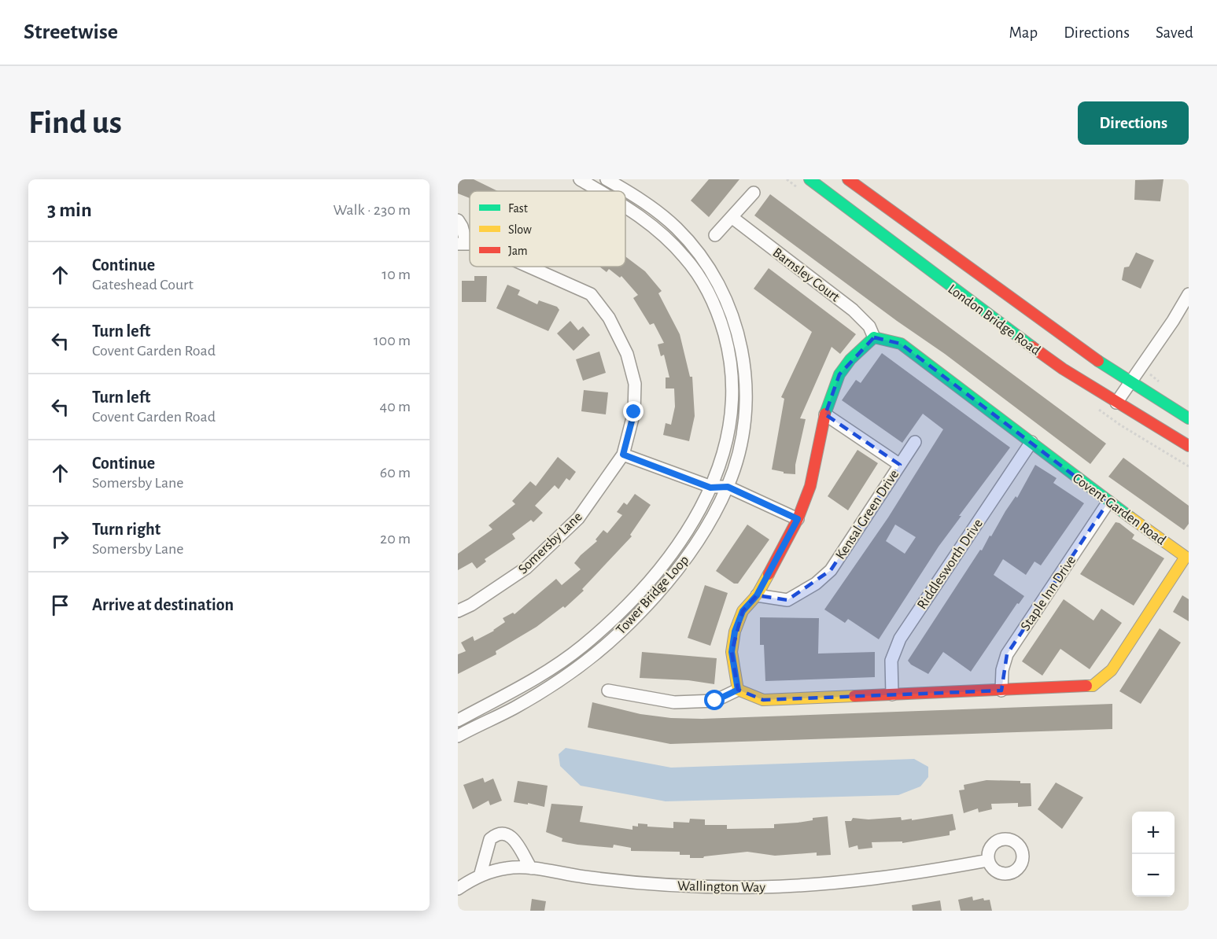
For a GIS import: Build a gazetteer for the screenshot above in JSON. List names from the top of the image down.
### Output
{
  "streets": {
    "street": [
      "Barnsley Court",
      "London Bridge Road",
      "Covent Garden Road",
      "Kensal Green Drive",
      "Somersby Lane",
      "Riddlesworth Drive",
      "Staple Inn Drive",
      "Tower Bridge Loop",
      "Wallington Way"
    ]
  },
  "crossings": [
    ["Barnsley Court", "Covent Garden Road"],
    ["Covent Garden Road", "Riddlesworth Drive"],
    ["Covent Garden Road", "Staple Inn Drive"]
  ],
  "legend": ["Fast", "Slow", "Jam"],
  "page": {
    "header": "Streetwise",
    "nav": ["Map", "Directions", "Saved"],
    "buttons": "Directions",
    "title": "Find us",
    "heading": ["3 min", "Walk · 230 m"],
    "list": [
      ["Continue", "Gateshead Court", "10 m"],
      ["Turn left", "Covent Garden Road", "100 m"],
      ["Turn left", "Covent Garden Road", "40 m"],
      ["Continue", "Somersby Lane", "60 m"],
      ["Turn right", "Somersby Lane", "20 m"],
      "Arrive at destination"
    ],
    "map_buttons": ["+", "−"]
  }
}
